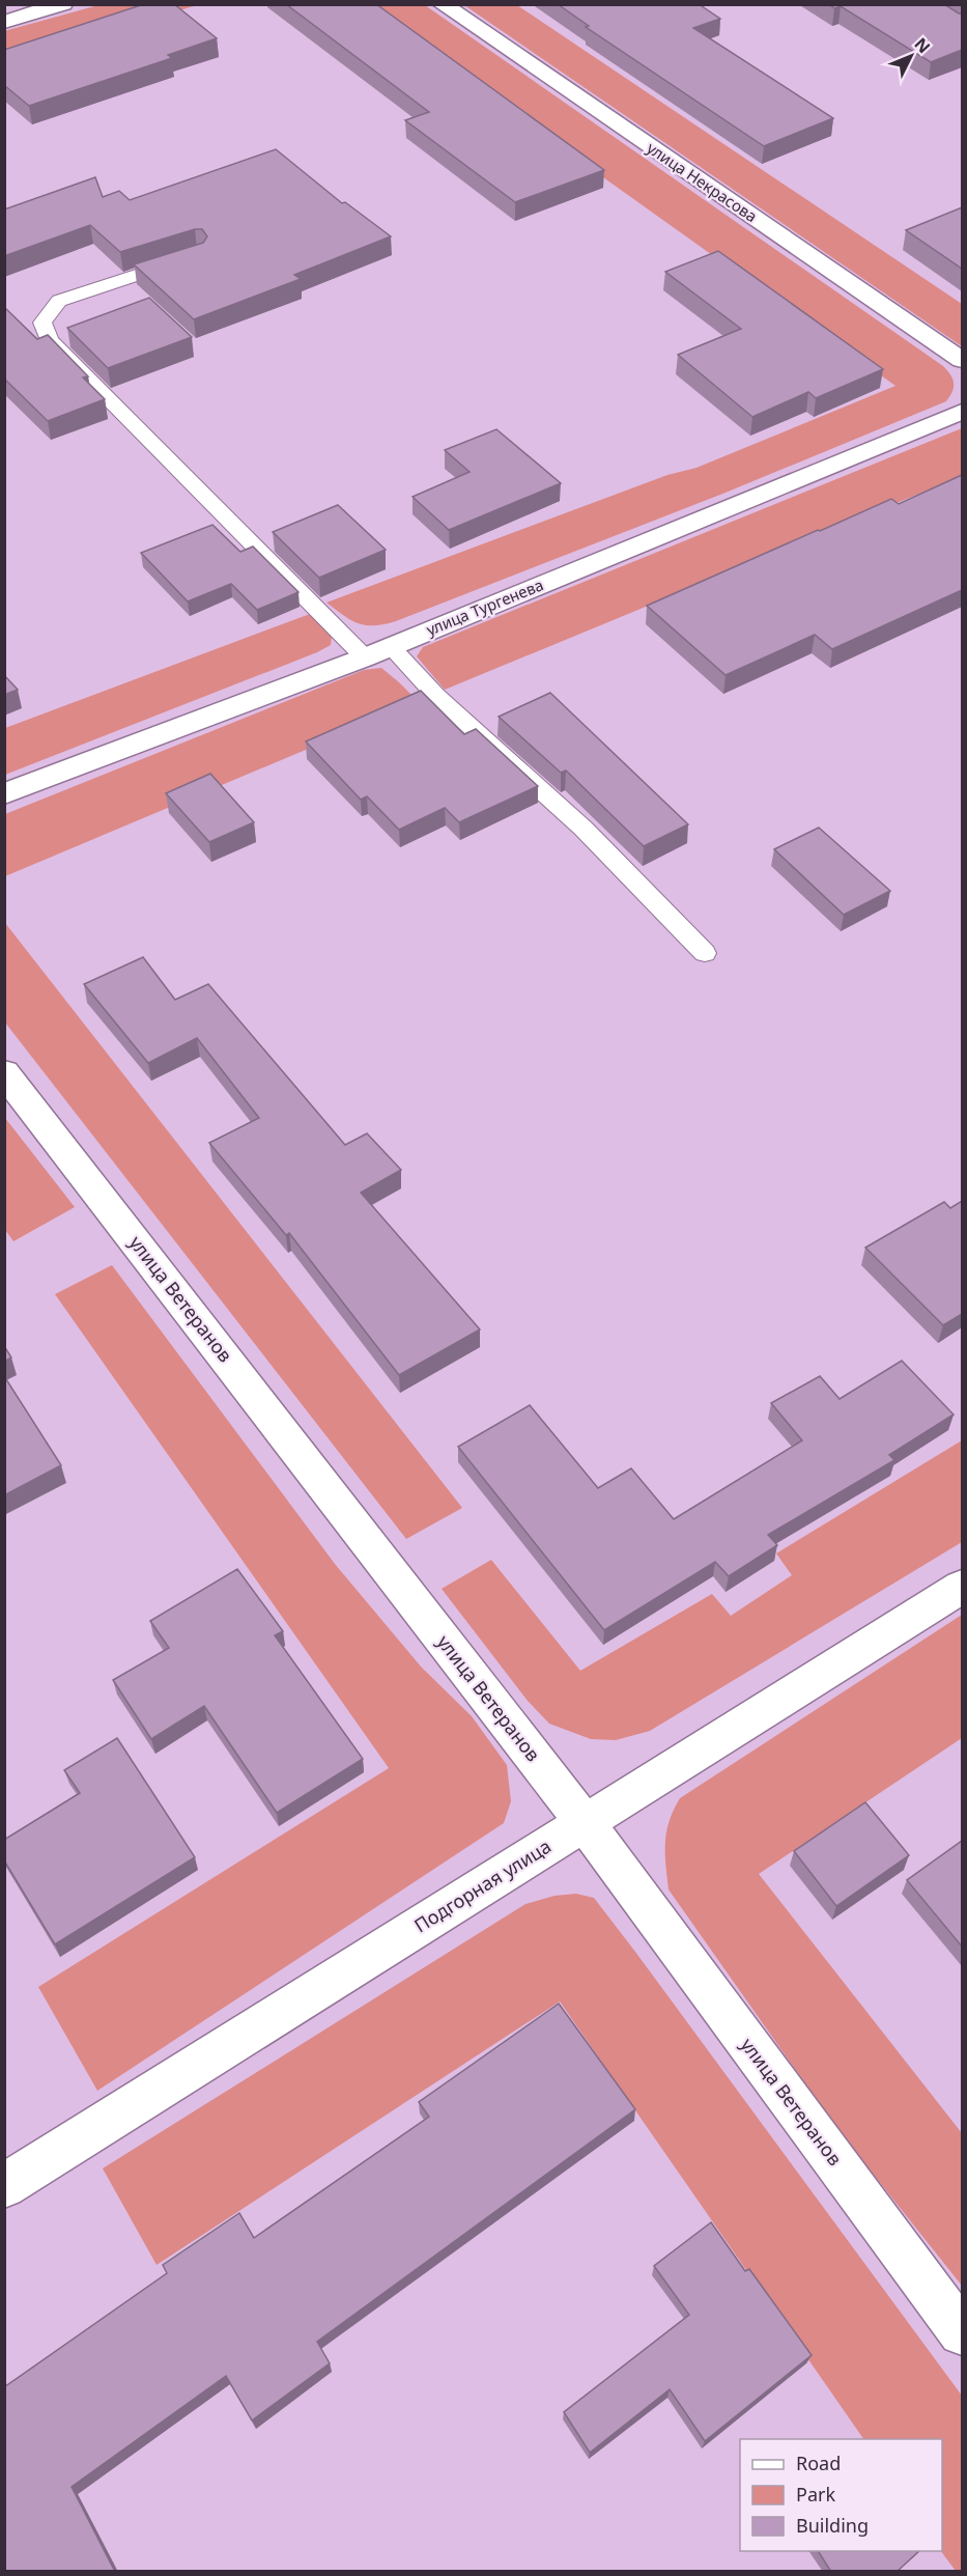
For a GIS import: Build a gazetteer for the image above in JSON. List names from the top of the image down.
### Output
{
  "streets": {
    "street": [
      "улица Некрасова",
      "улица Тургенева",
      "улица Ветеранов",
      "Подгорная улица"
    ]
  },
  "crossings": [
    ["улица Ветеранов", "Подгорная улица"]
  ],
  "legend": ["Road", "Park", "Building"],
  "north": "top right"
}
